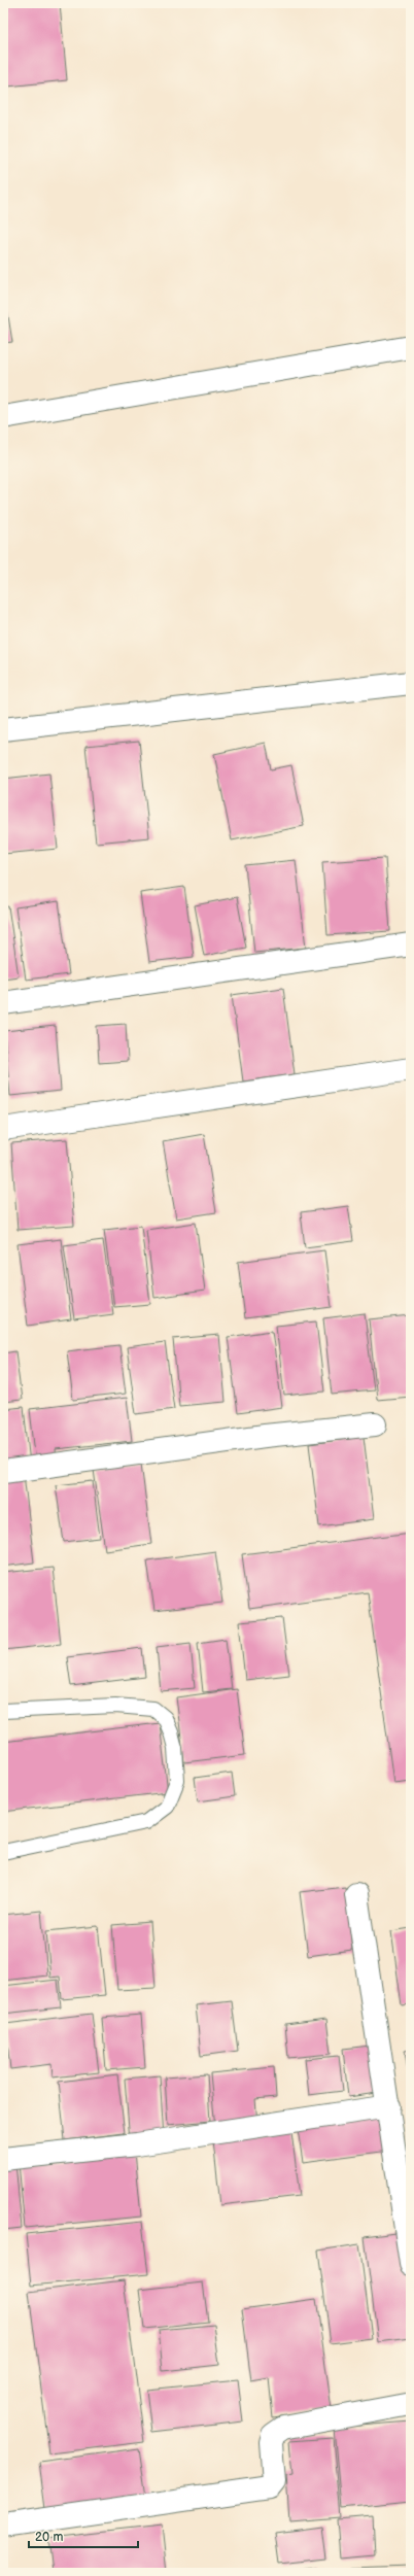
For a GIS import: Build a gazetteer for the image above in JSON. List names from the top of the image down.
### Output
{
  "scale_bar": "20 m"
}
